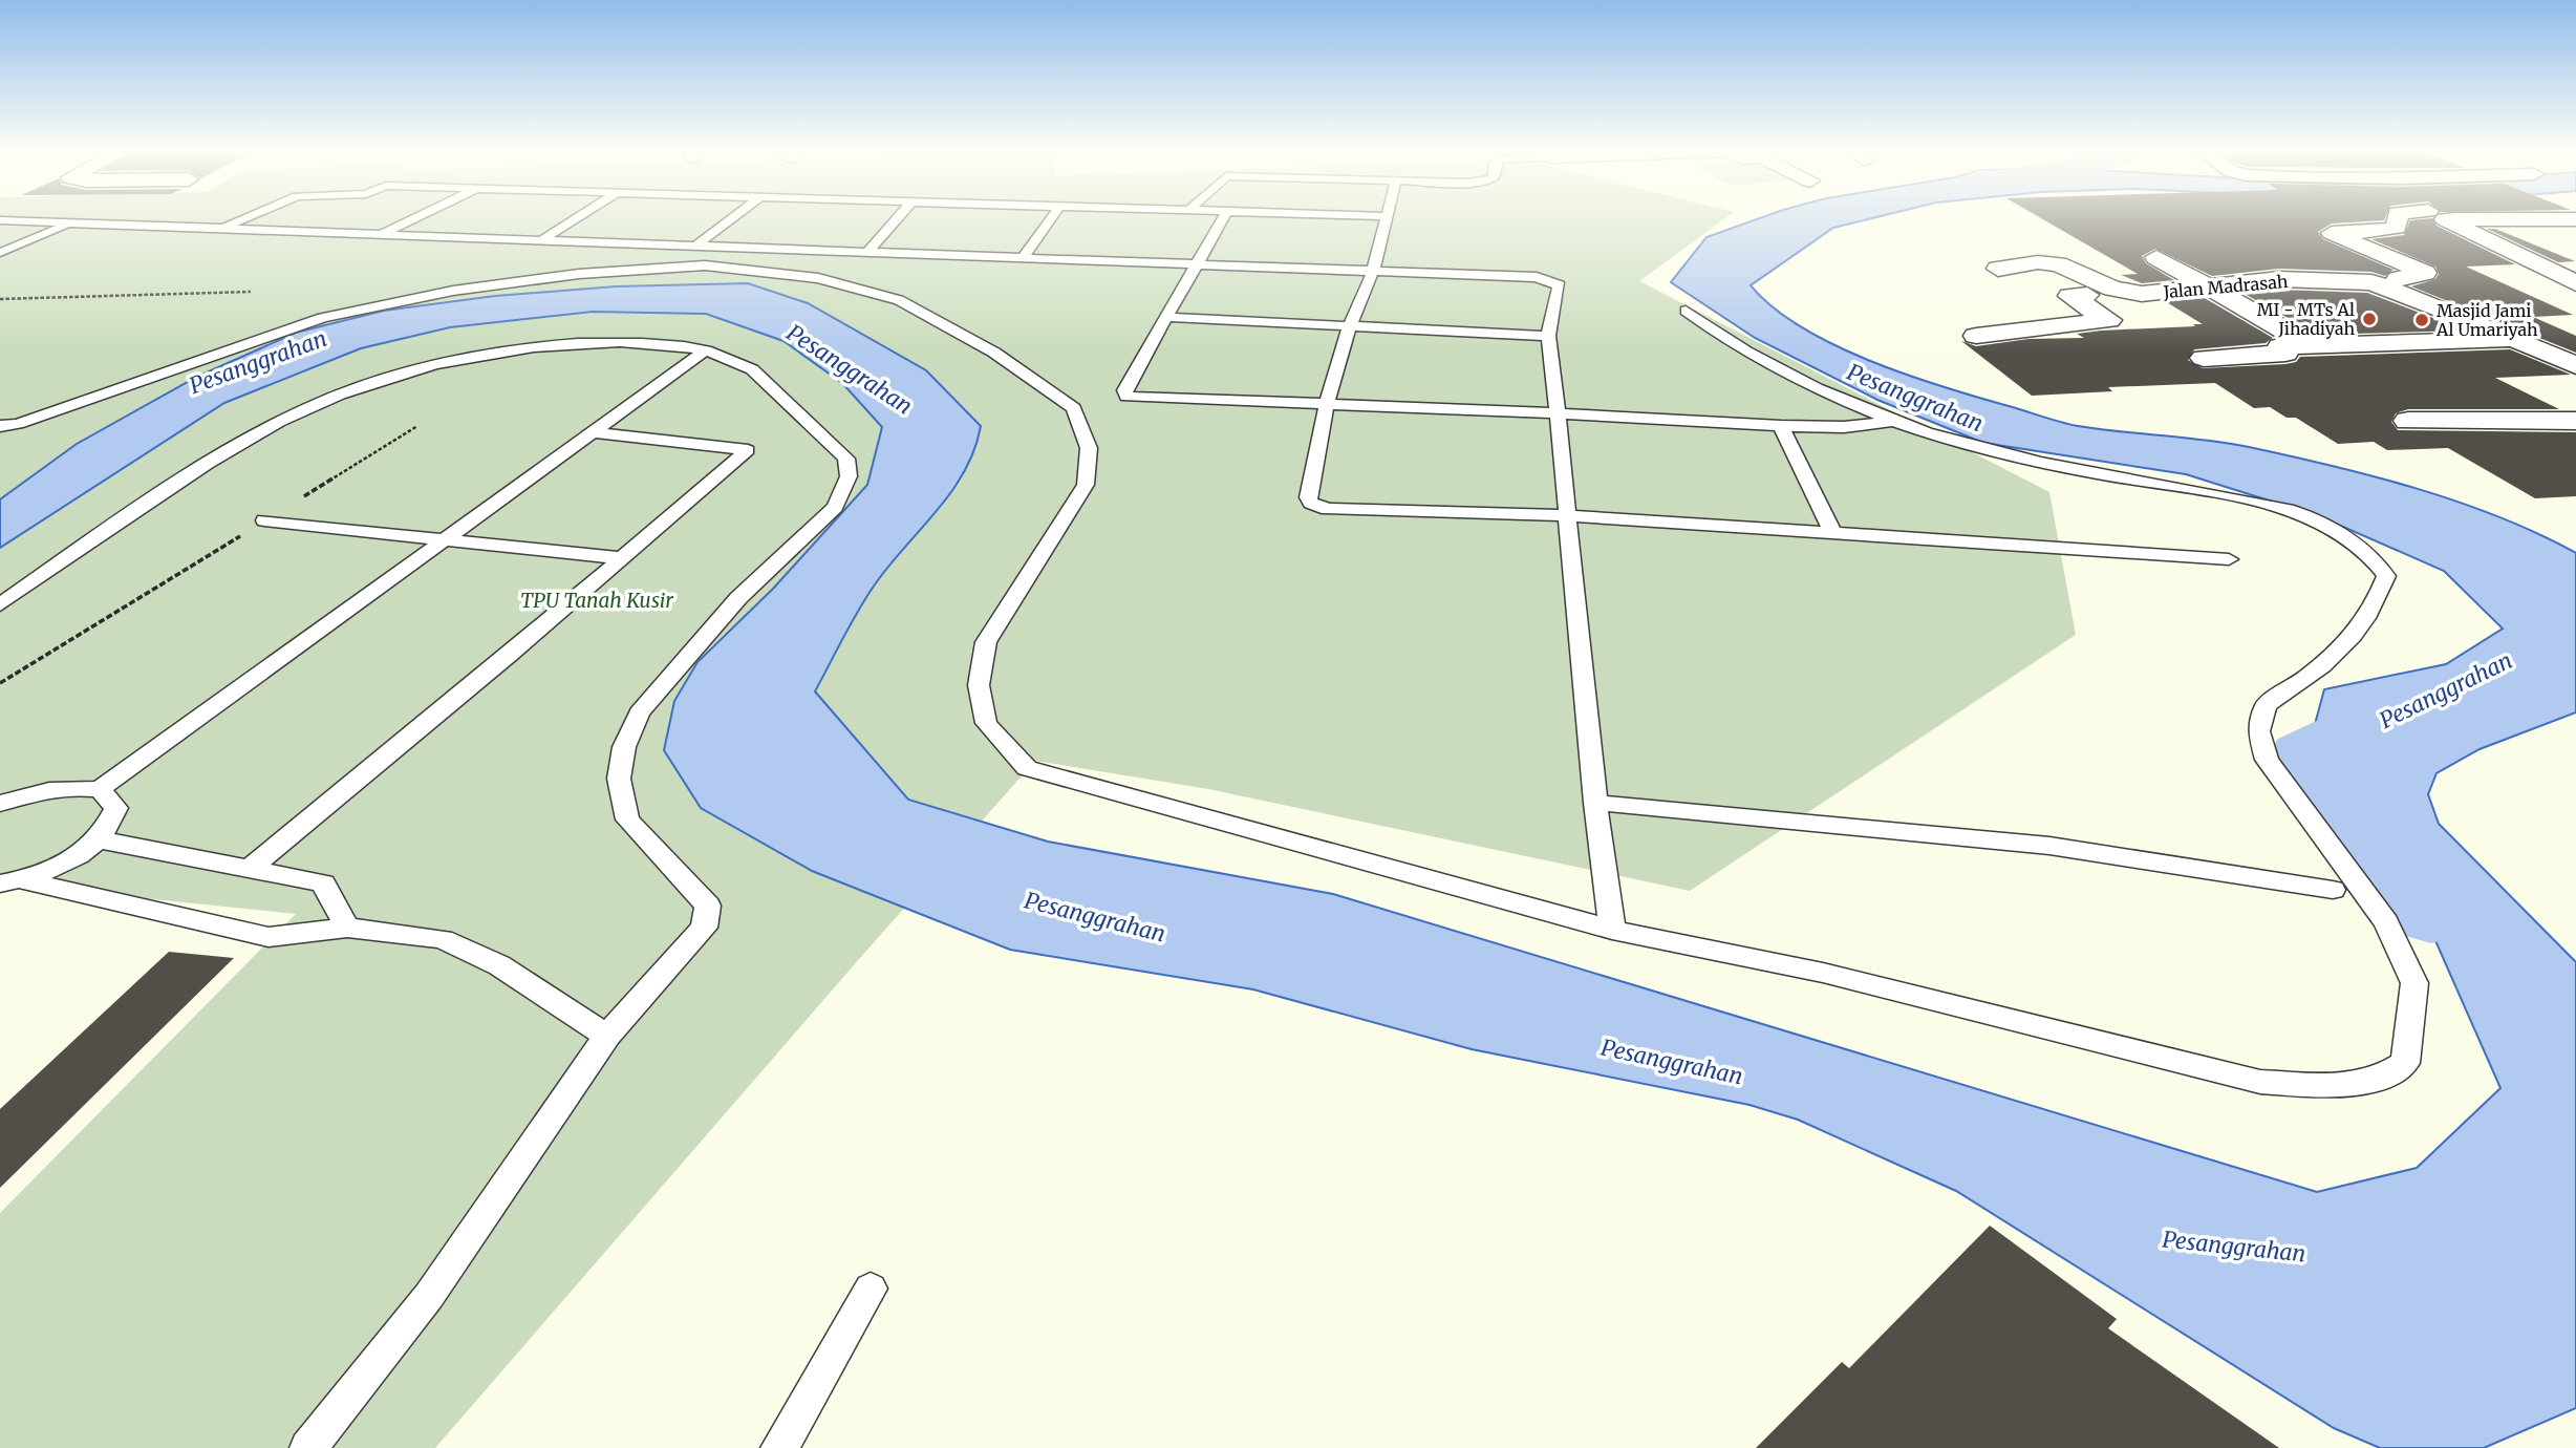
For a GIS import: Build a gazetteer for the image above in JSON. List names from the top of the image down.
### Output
{
  "streets": {
    "street": ["Jalan Madrasah"]
  },
  "water": ["Pesanggrahan"],
  "parks": ["TPU Tanah Kusir"],
  "places": ["MI - MTs Al Jihadiyah", "Masjid Jami Al Umariyah"]
}
